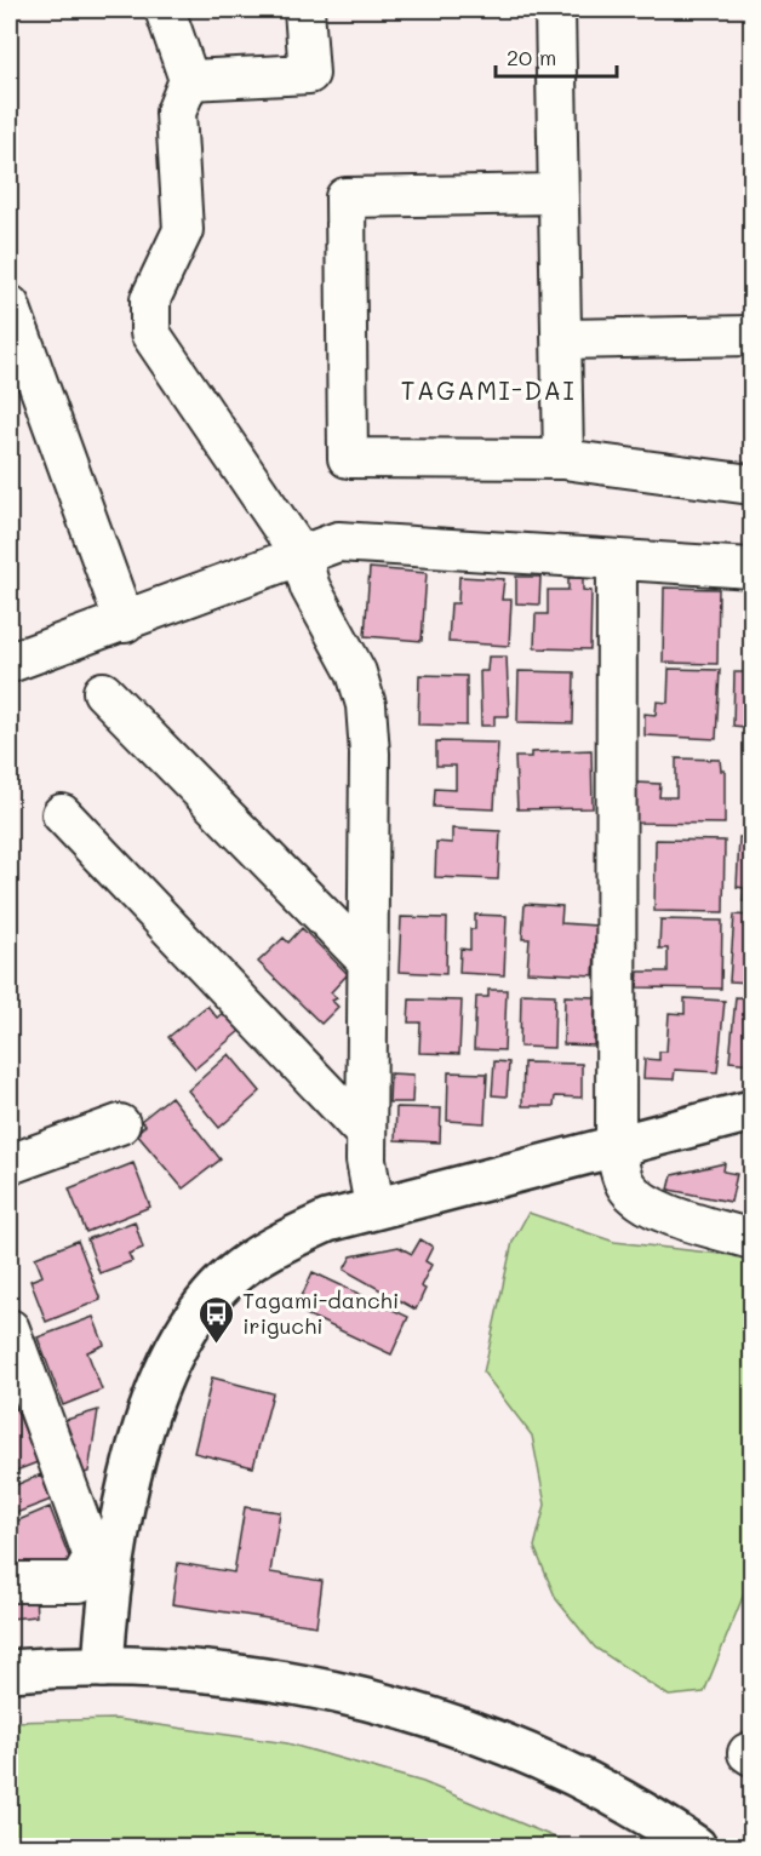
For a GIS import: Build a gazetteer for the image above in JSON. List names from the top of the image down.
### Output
{
  "districts": ["TAGAMI-DAI"],
  "places": {
    "bus stop": ["Tagami-danchi iriguchi"]
  },
  "scale_bar": "20 m"
}
